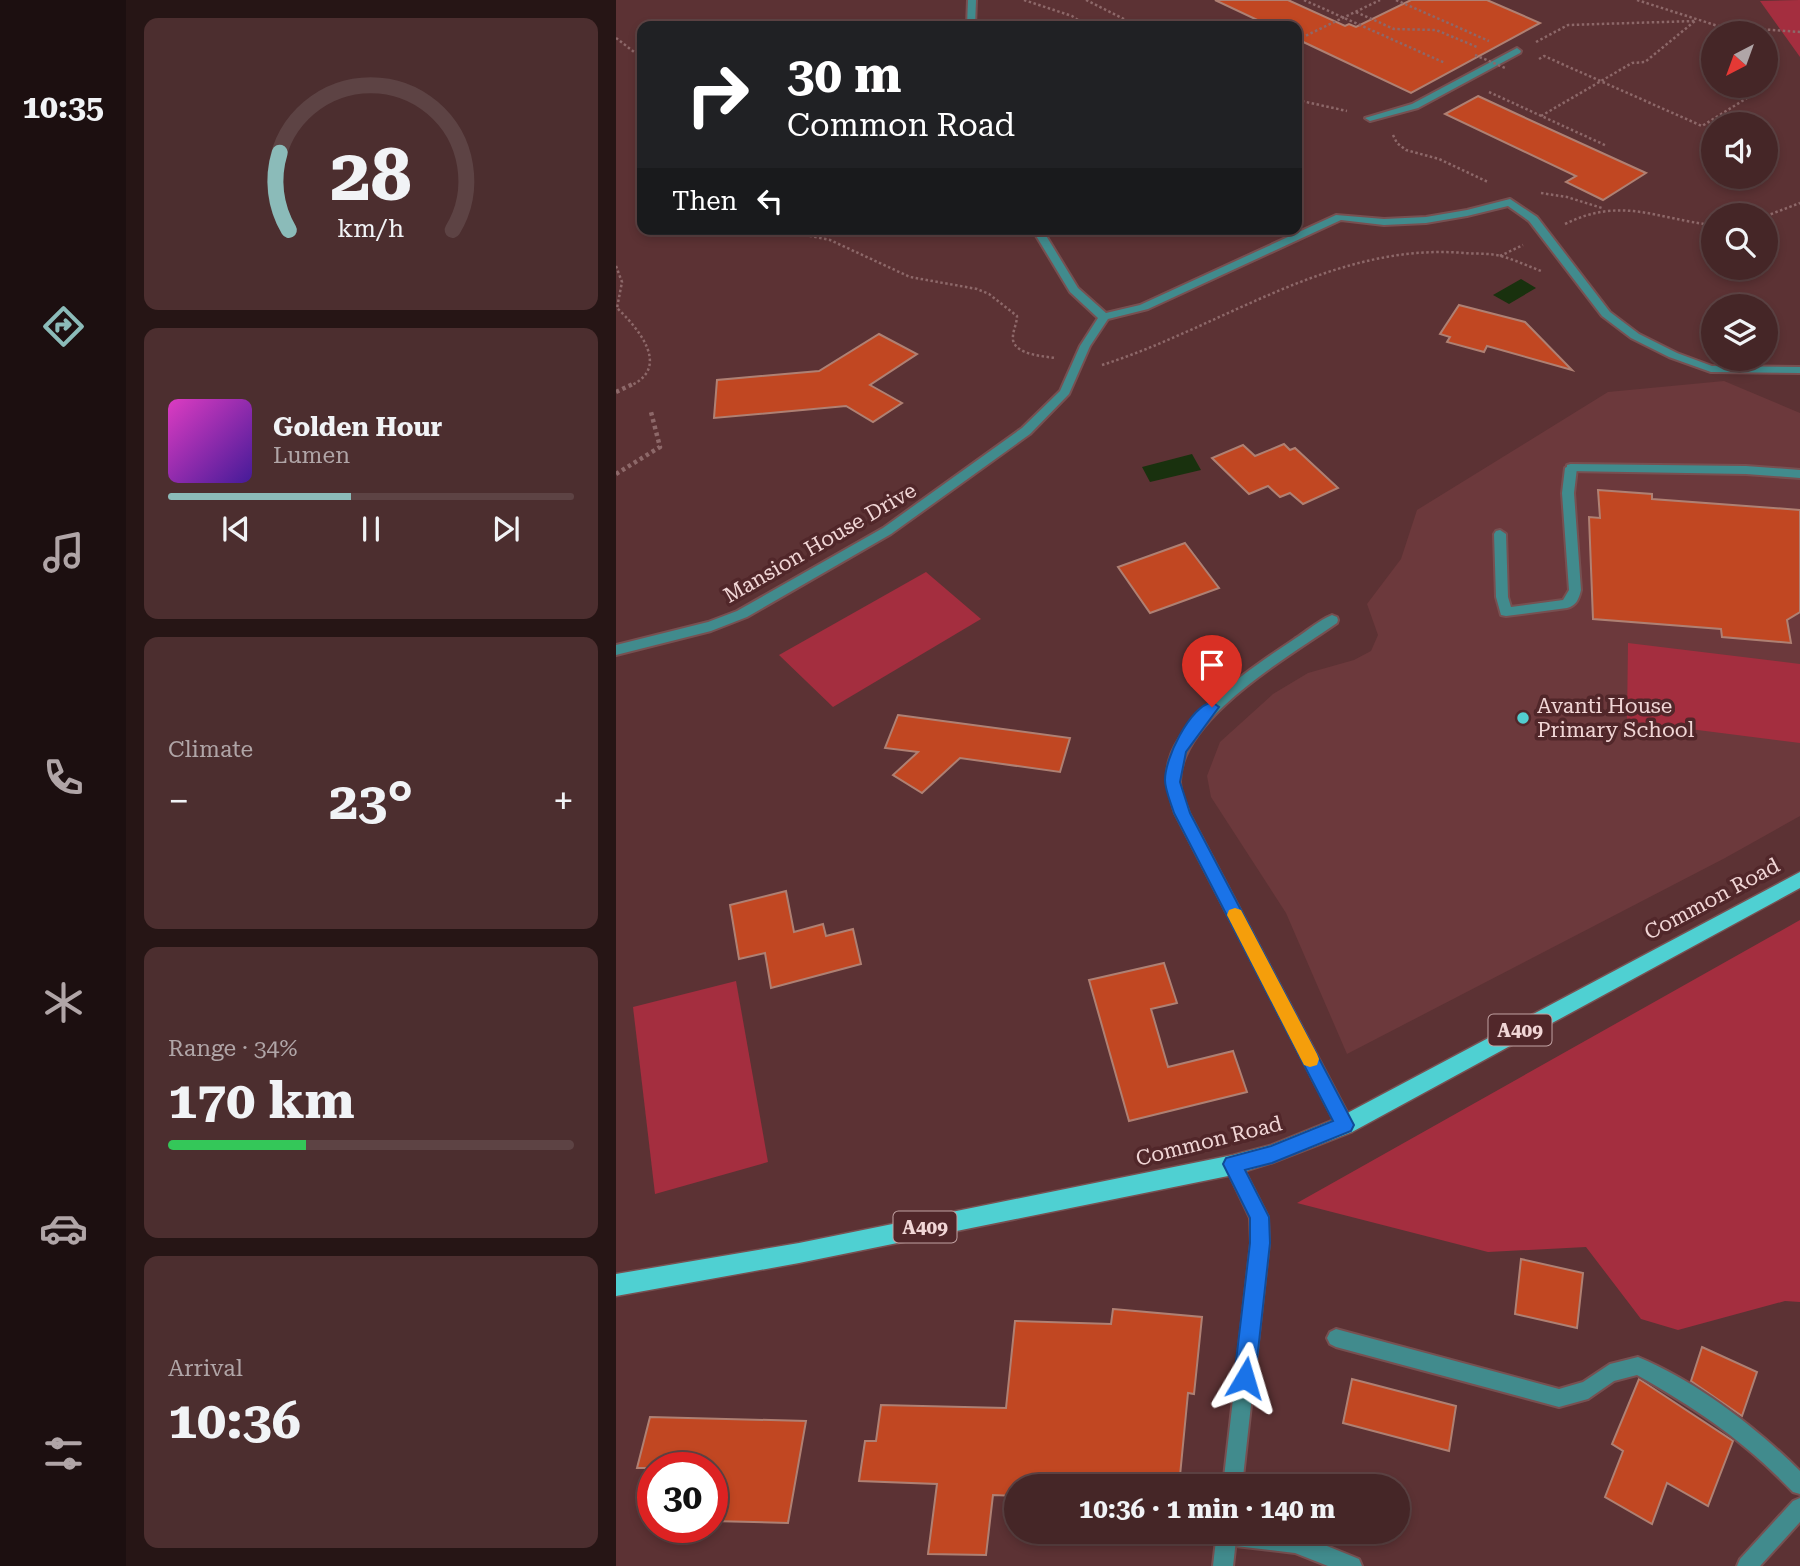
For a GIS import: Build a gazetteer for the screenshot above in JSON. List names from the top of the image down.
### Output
{
  "streets": {
    "main road": ["Common Road", "A409"],
    "street": ["Mansion House Drive"]
  },
  "places": ["Avanti House Primary School"],
  "north": "bottom left",
  "page": {
    "tabs": "10:35",
    "turn": ["30 m", "Common Road"],
    "then": "Then",
    "song": ["Golden Hour", "Lumen"],
    "tile": [
      "Climate",
      ["Range · 34%", "170 km"],
      ["Arrival", "10:36"]
    ],
    "heat": ["−", "23°", "+"],
    "limit": "30",
    "trip": "10:36 · 1 min · 140 m",
    "gauge": ["28", "km/h"]
  }
}
